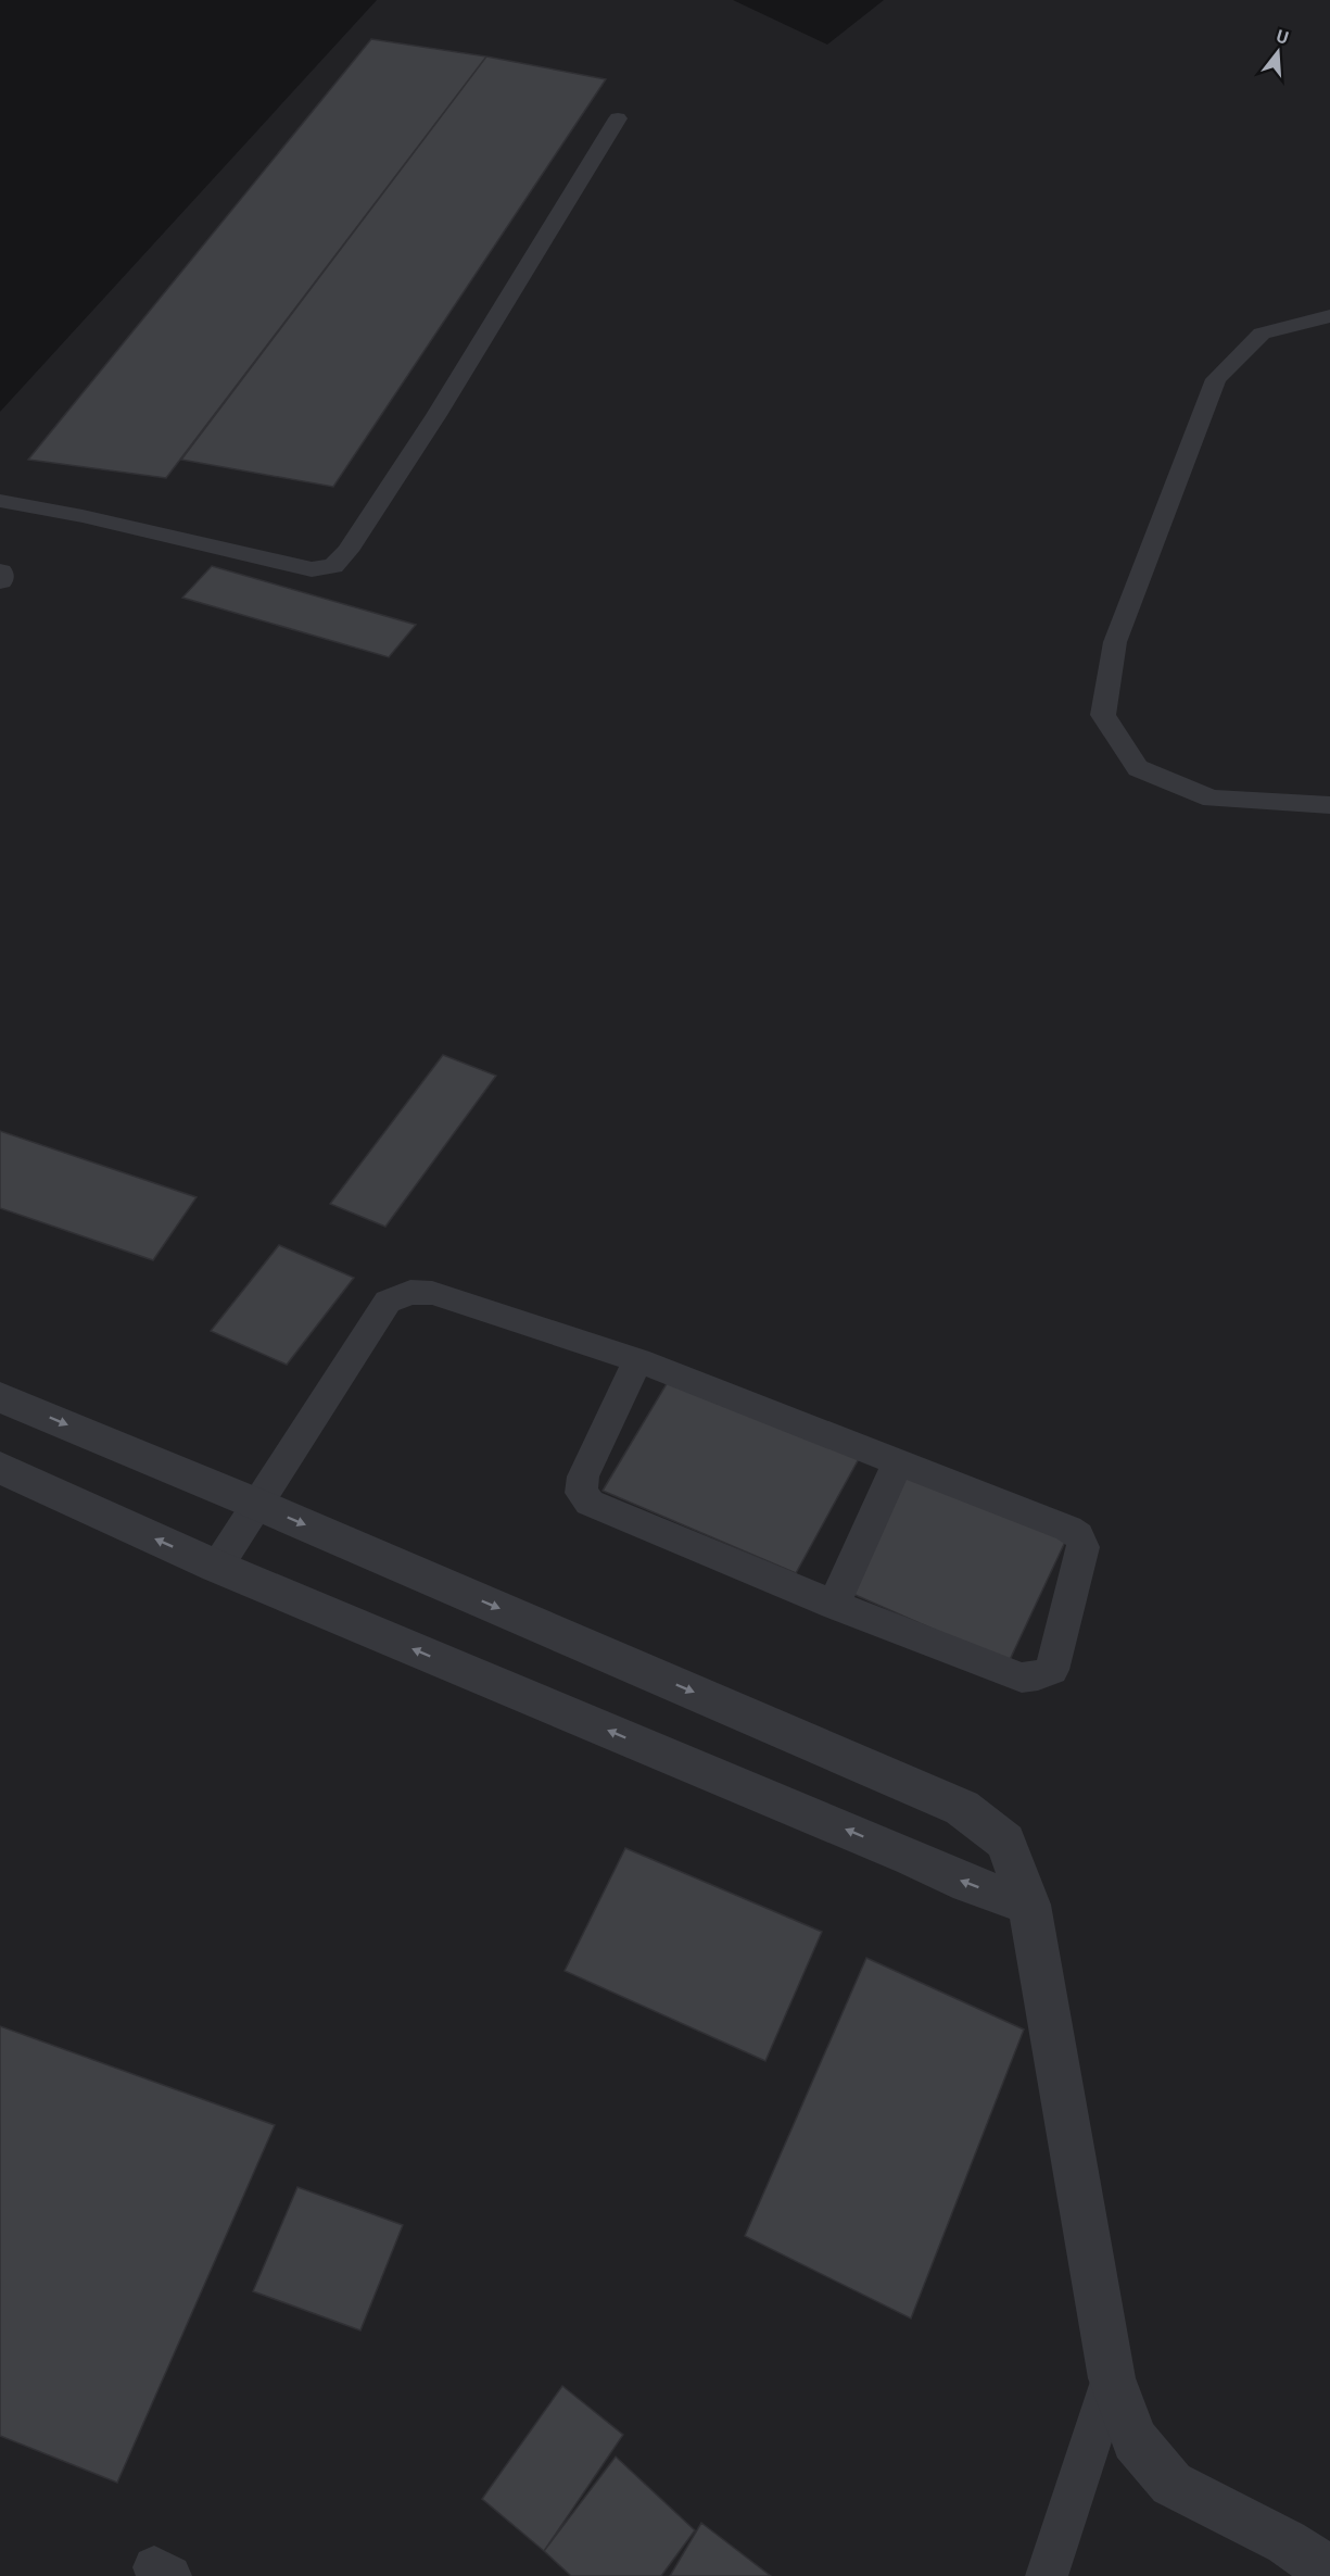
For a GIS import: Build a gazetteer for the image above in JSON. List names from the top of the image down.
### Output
{
  "north": "top"
}
